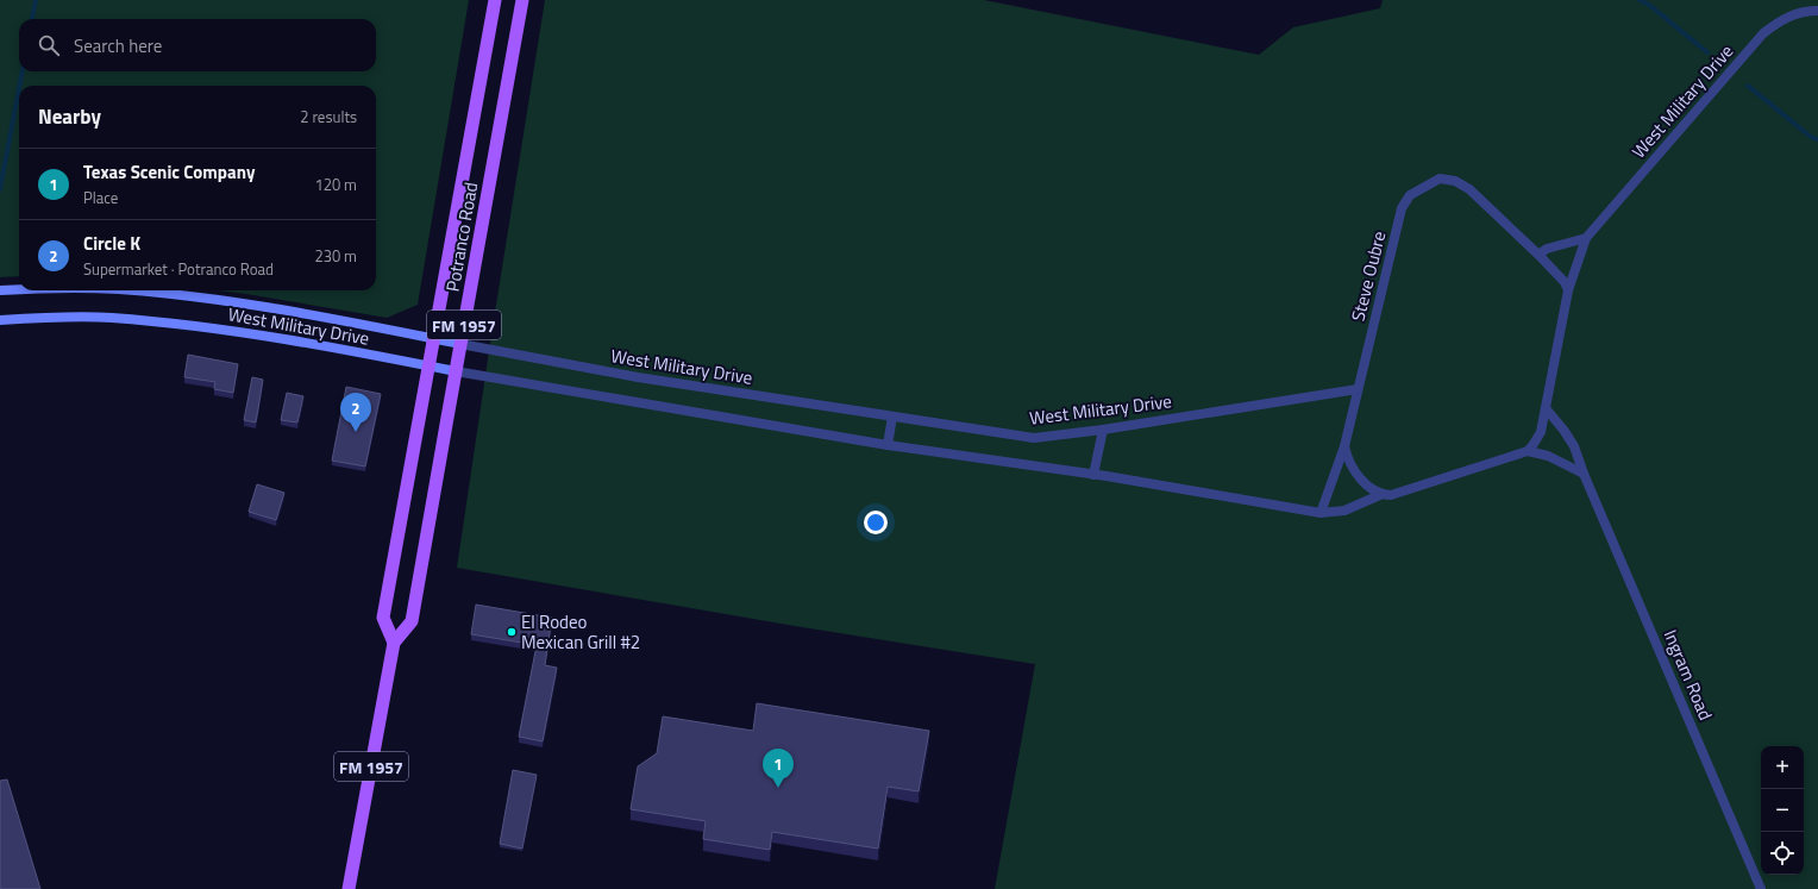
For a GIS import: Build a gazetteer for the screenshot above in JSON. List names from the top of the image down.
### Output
{
  "streets": {
    "main road": ["West Military Drive", "Potranco Road", "FM 1957"],
    "street": ["Steve Oubre", "Ingram Road"]
  },
  "crossings": [
    ["West Military Drive", "Potranco Road"],
    ["West Military Drive", "Steve Oubre"]
  ],
  "places": ["El Rodeo Mexican Grill #2"],
  "page": {
    "search": "Search here",
    "heading": ["Nearby", "2 results"],
    "list": [
      {
        "mark": "1",
        "name": "Texas Scenic Company",
        "note": "Place",
        "value": "120 m"
      },
      {
        "mark": "2",
        "name": "Circle K",
        "note": "Supermarket · Potranco Road",
        "value": "230 m"
      }
    ],
    "pins": ["2", "1"],
    "map_buttons": ["+", "−"]
  }
}
